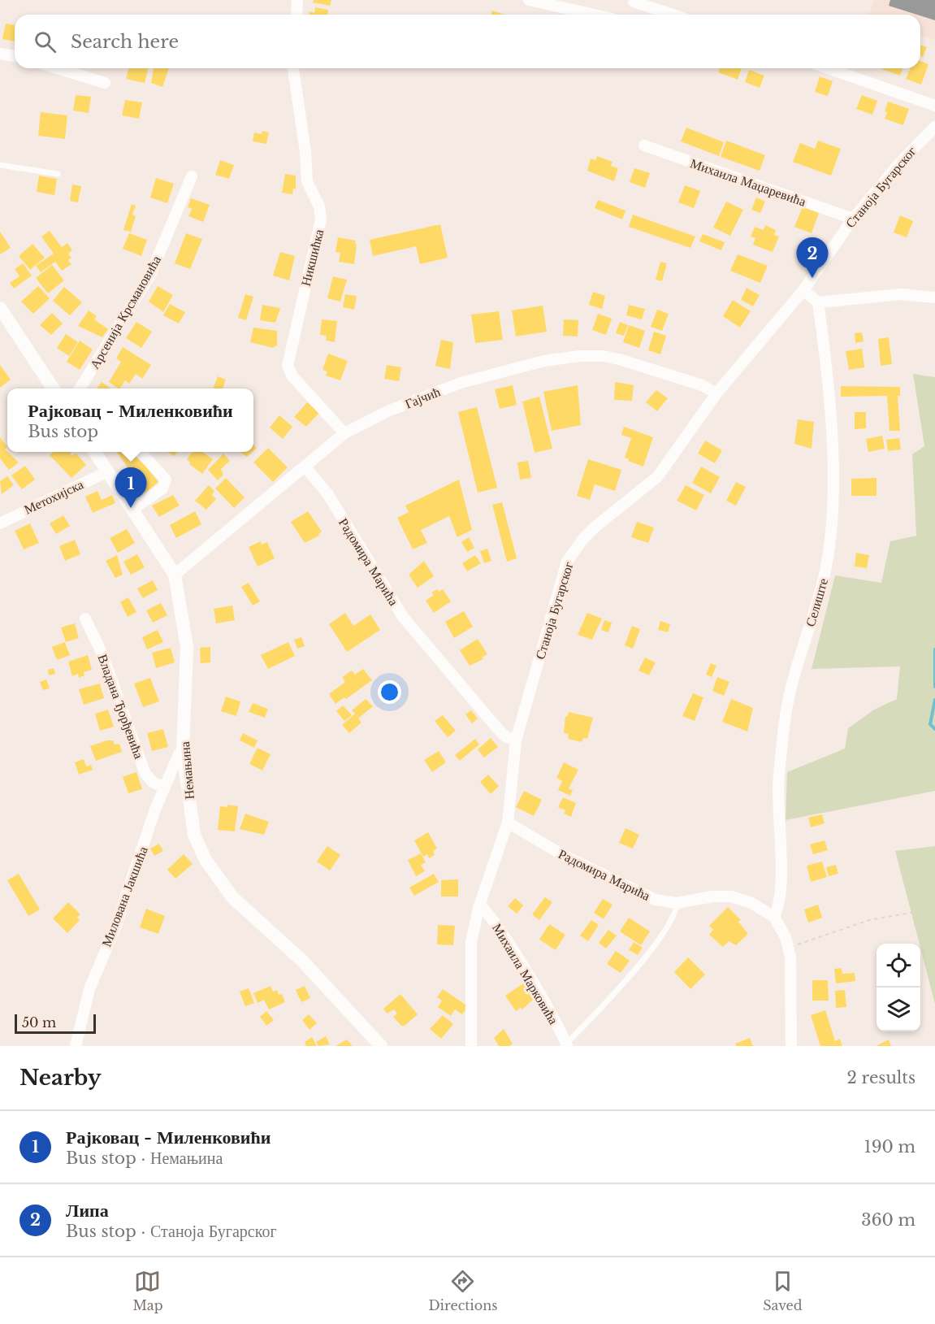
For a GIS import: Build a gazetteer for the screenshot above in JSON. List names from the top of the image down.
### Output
{
  "streets": {
    "street": [
      "Михаила Маџаревића",
      "Станоја Бугарског",
      "Никшићка",
      "Арсенија Крсмановића",
      "Гајчић",
      "Метохијска",
      "Радомира Марића",
      "Селиште",
      "Владана Ђорђевића",
      "Немањина",
      "Милована Јакшића",
      "Михаила Марковића"
    ]
  },
  "crossings": [
    ["Михаила Маџаревића", "Станоја Бугарског"],
    ["Станоја Бугарског", "Гајчић"],
    ["Станоја Бугарског", "Радомира Марића"],
    ["Станоја Бугарског", "Михаила Марковића"],
    ["Никшићка", "Гајчић"],
    ["Гајчић", "Радомира Марића"],
    ["Гајчић", "Немањина"],
    ["Метохијска", "Немањина"],
    ["Радомира Марића", "Селиште"],
    ["Владана Ђорђевића", "Милована Јакшића"],
    ["Немањина", "Милована Јакшића"]
  ],
  "scale_bar": "50 m",
  "page": {
    "search": "Search here",
    "pins": ["2", "1"],
    "popup": ["Рајковац - Миленковићи", "Bus stop"],
    "scale": "50 m",
    "heading": ["Nearby", "2 results"],
    "list": [
      {
        "mark": "1",
        "name": "Рајковац - Миленковићи",
        "note": "Bus stop · Немањина",
        "value": "190 m"
      },
      {
        "mark": "2",
        "name": "Липа",
        "note": "Bus stop · Станоја Бугарског",
        "value": "360 m"
      }
    ],
    "nav": ["Map", "Directions", "Saved"]
  }
}
